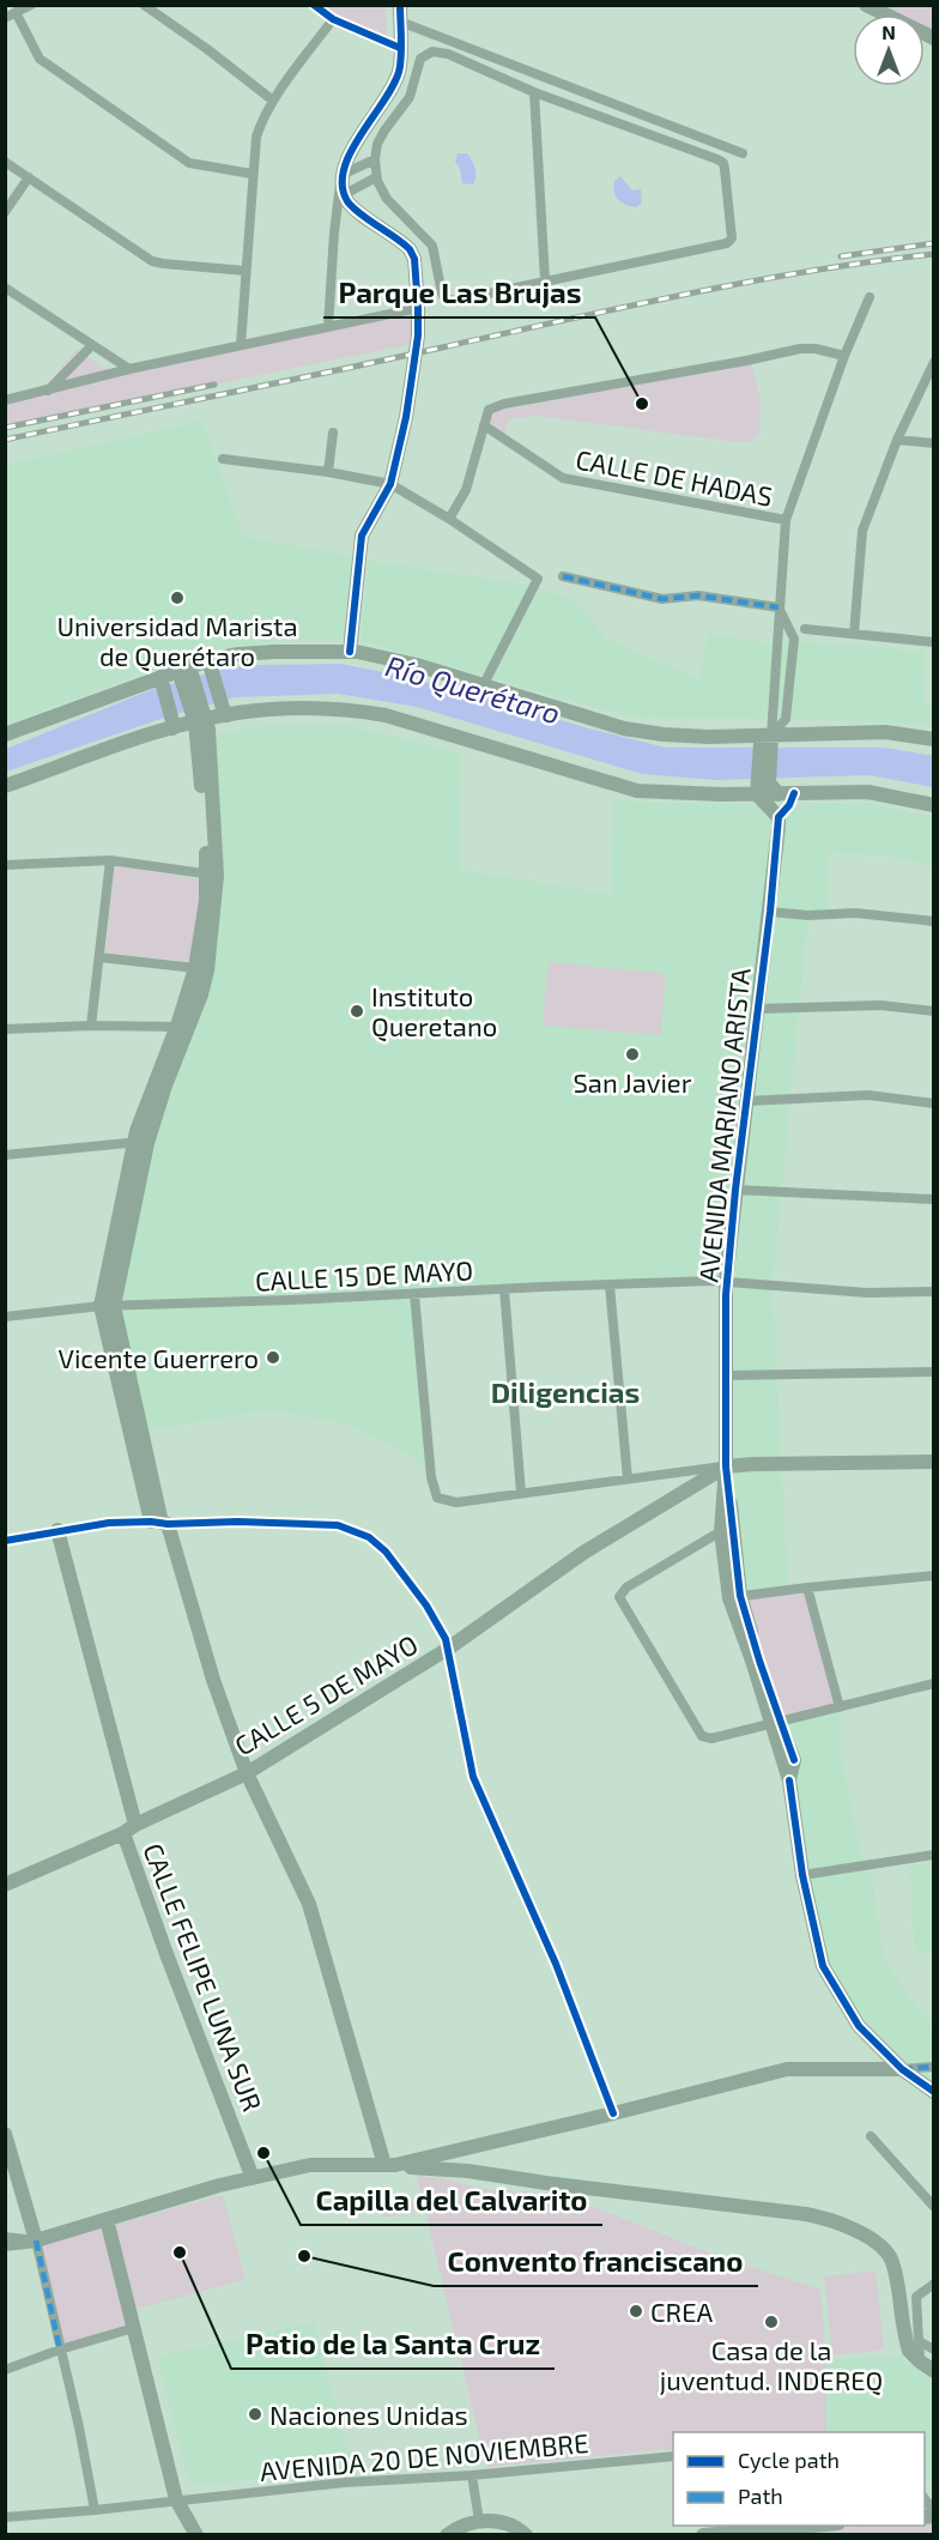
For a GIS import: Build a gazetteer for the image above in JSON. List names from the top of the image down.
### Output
{
  "streets": {
    "street": [
      "CALLE DE HADAS",
      "AVENIDA MARIANO ARISTA",
      "CALLE 15 DE MAYO",
      "CALLE 5 DE MAYO",
      "CALLE FELIPE LUNA SUR",
      "AVENIDA 20 DE NOVIEMBRE"
    ]
  },
  "crossings": [
    ["AVENIDA MARIANO ARISTA", "CALLE 15 DE MAYO"],
    ["AVENIDA MARIANO ARISTA", "CALLE 5 DE MAYO"],
    ["CALLE 5 DE MAYO", "CALLE FELIPE LUNA SUR"]
  ],
  "districts": ["Diligencias"],
  "water": ["Río Querétaro"],
  "places": [
    "Parque Las Brujas",
    "Universidad Marista de Querétaro",
    "Instituto Queretano",
    "San Javier",
    "Vicente Guerrero",
    "Capilla del Calvarito",
    "Patio de la Santa Cruz",
    "Convento franciscano",
    "CREA",
    "Casa de la juventud. INDEREQ",
    "Naciones Unidas"
  ],
  "legend": ["Cycle path", "Path"],
  "north": "top"
}
